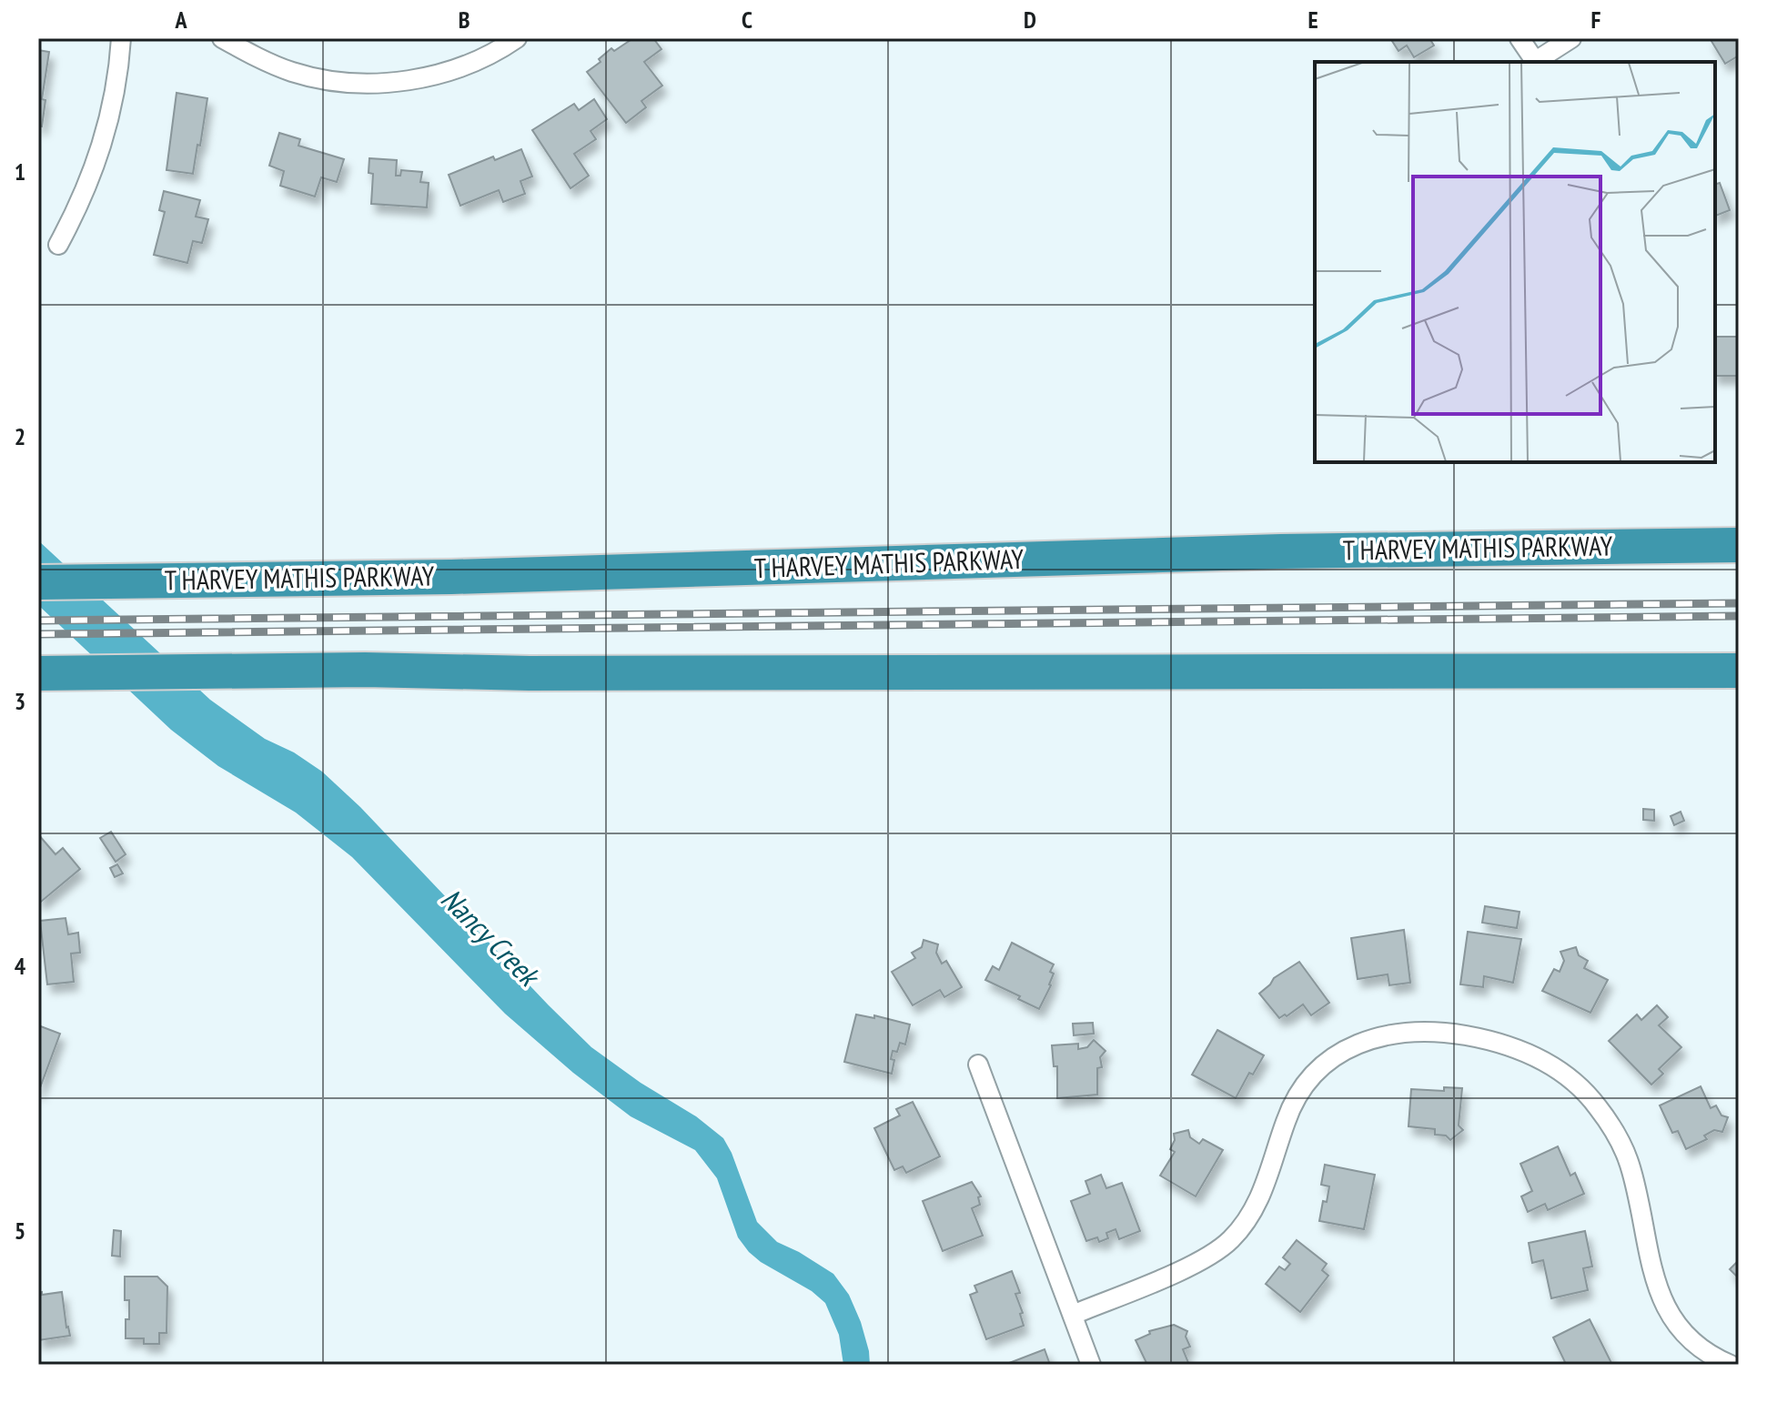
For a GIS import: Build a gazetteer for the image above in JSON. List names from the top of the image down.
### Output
{
  "streets": {
    "highway": ["T HARVEY MATHIS PARKWAY"]
  },
  "water": ["Nancy Creek"],
  "grid": {
    "columns": [
      "A",
      "B",
      "C",
      "D",
      "E",
      "F"
    ],
    "rows": [
      "1",
      "2",
      "3",
      "4",
      "5"
    ]
  }
}
